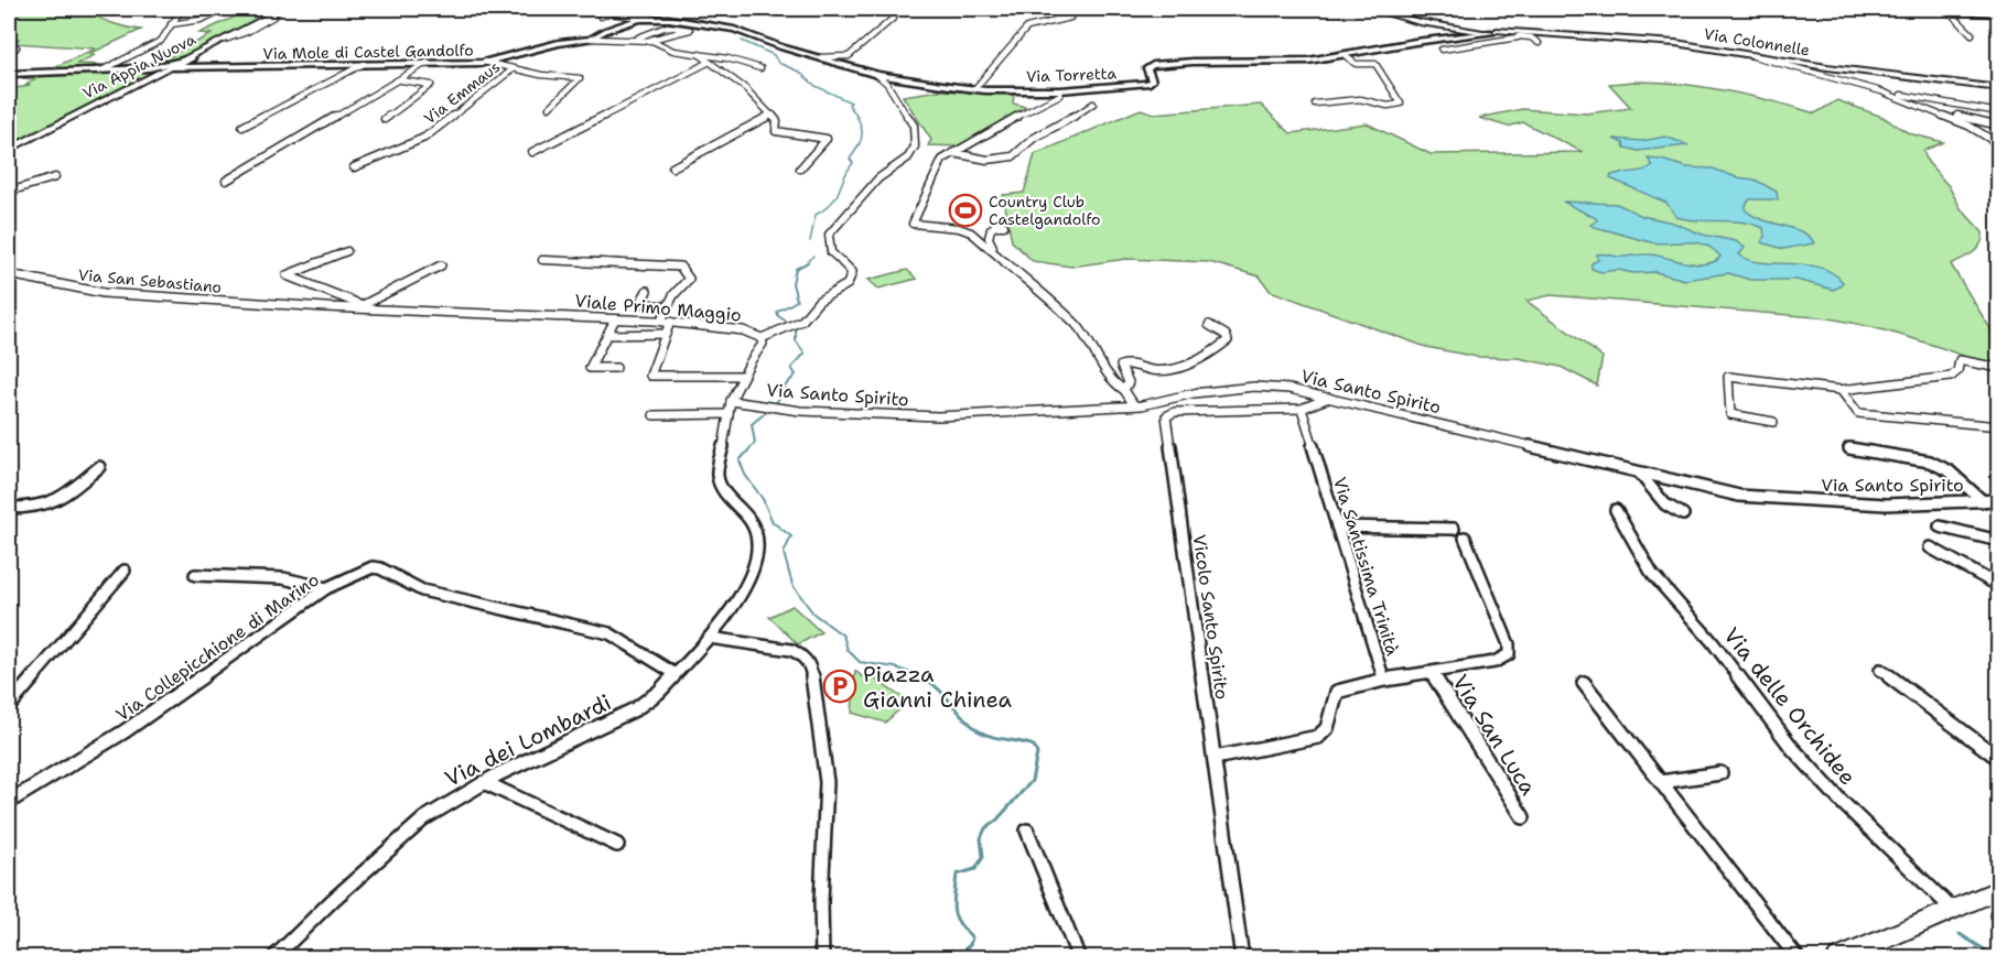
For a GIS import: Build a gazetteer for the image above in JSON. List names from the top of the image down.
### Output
{
  "streets": {
    "main road": ["Via Colonnelle", "Via Appia Nuova"],
    "street": [
      "Via Mole di Castel Gandolfo",
      "Via Torretta",
      "Via Emmaus",
      "Via San Sebastiano",
      "Viale Primo Maggio",
      "Via Santo Spirito",
      "Via Santissima Trinità",
      "Vicolo Santo Spirito",
      "Via Collepicchione di Marino",
      "Via delle Orchidee",
      "Via San Luca",
      "Via dei Lombardi"
    ]
  },
  "crossings": [
    ["Via Colonnelle", "Via Torretta"],
    ["Via Mole di Castel Gandolfo", "Via Appia Nuova"],
    ["Via Mole di Castel Gandolfo", "Via Torretta"],
    ["Via San Sebastiano", "Viale Primo Maggio"],
    ["Viale Primo Maggio", "Via Santo Spirito"],
    ["Viale Primo Maggio", "Via dei Lombardi"],
    ["Via Santissima Trinità", "Vicolo Santo Spirito"],
    ["Via Collepicchione di Marino", "Via dei Lombardi"]
  ],
  "places": {
    "sports": ["Country Club Castelgandolfo"],
    "parking": ["Piazza Gianni Chinea"]
  }
}
